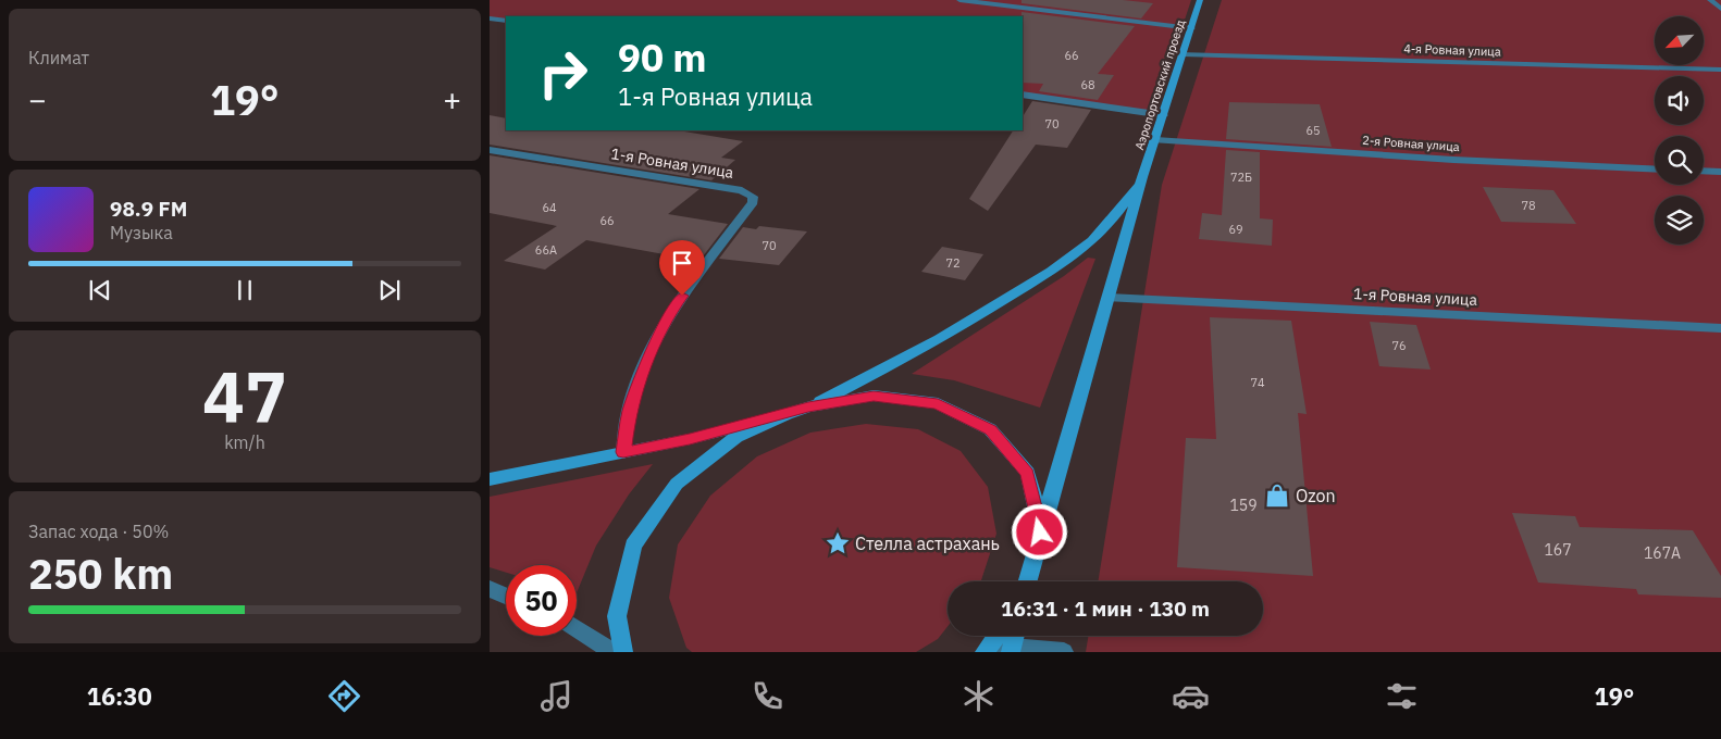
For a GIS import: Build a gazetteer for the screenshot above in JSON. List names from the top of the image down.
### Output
{
  "streets": {
    "main road": ["Аэропортовский проезд"],
    "street": ["4-я Ровная улица", "2-я Ровная улица", "1-я Ровная улица"]
  },
  "crossings": [
    ["4-я Ровная улица", "Аэропортовский проезд"],
    ["Аэропортовский проезд", "2-я Ровная улица"]
  ],
  "places": {
    "shop": ["Ozon"],
    "place": ["Стелла астрахань"]
  },
  "house_numbers": [
    "66",
    "68",
    "70",
    "65",
    "72Б",
    "78",
    "64",
    "66",
    "69",
    "70",
    "66А",
    "72",
    "76",
    "74",
    "159",
    "167",
    "167А"
  ],
  "north": "bottom left",
  "page": {
    "tile": [
      "Климат",
      ["47", "km/h"],
      ["Запас хода · 50%", "250 km"]
    ],
    "turn": ["90 m", "1-я Ровная улица"],
    "heat": ["−", "19°", "+"],
    "song": ["98.9 FM", "Музыка"],
    "limit": "50",
    "trip": "16:31 · 1 мин · 130 m",
    "tabs": ["16:30", "19°"]
  }
}
